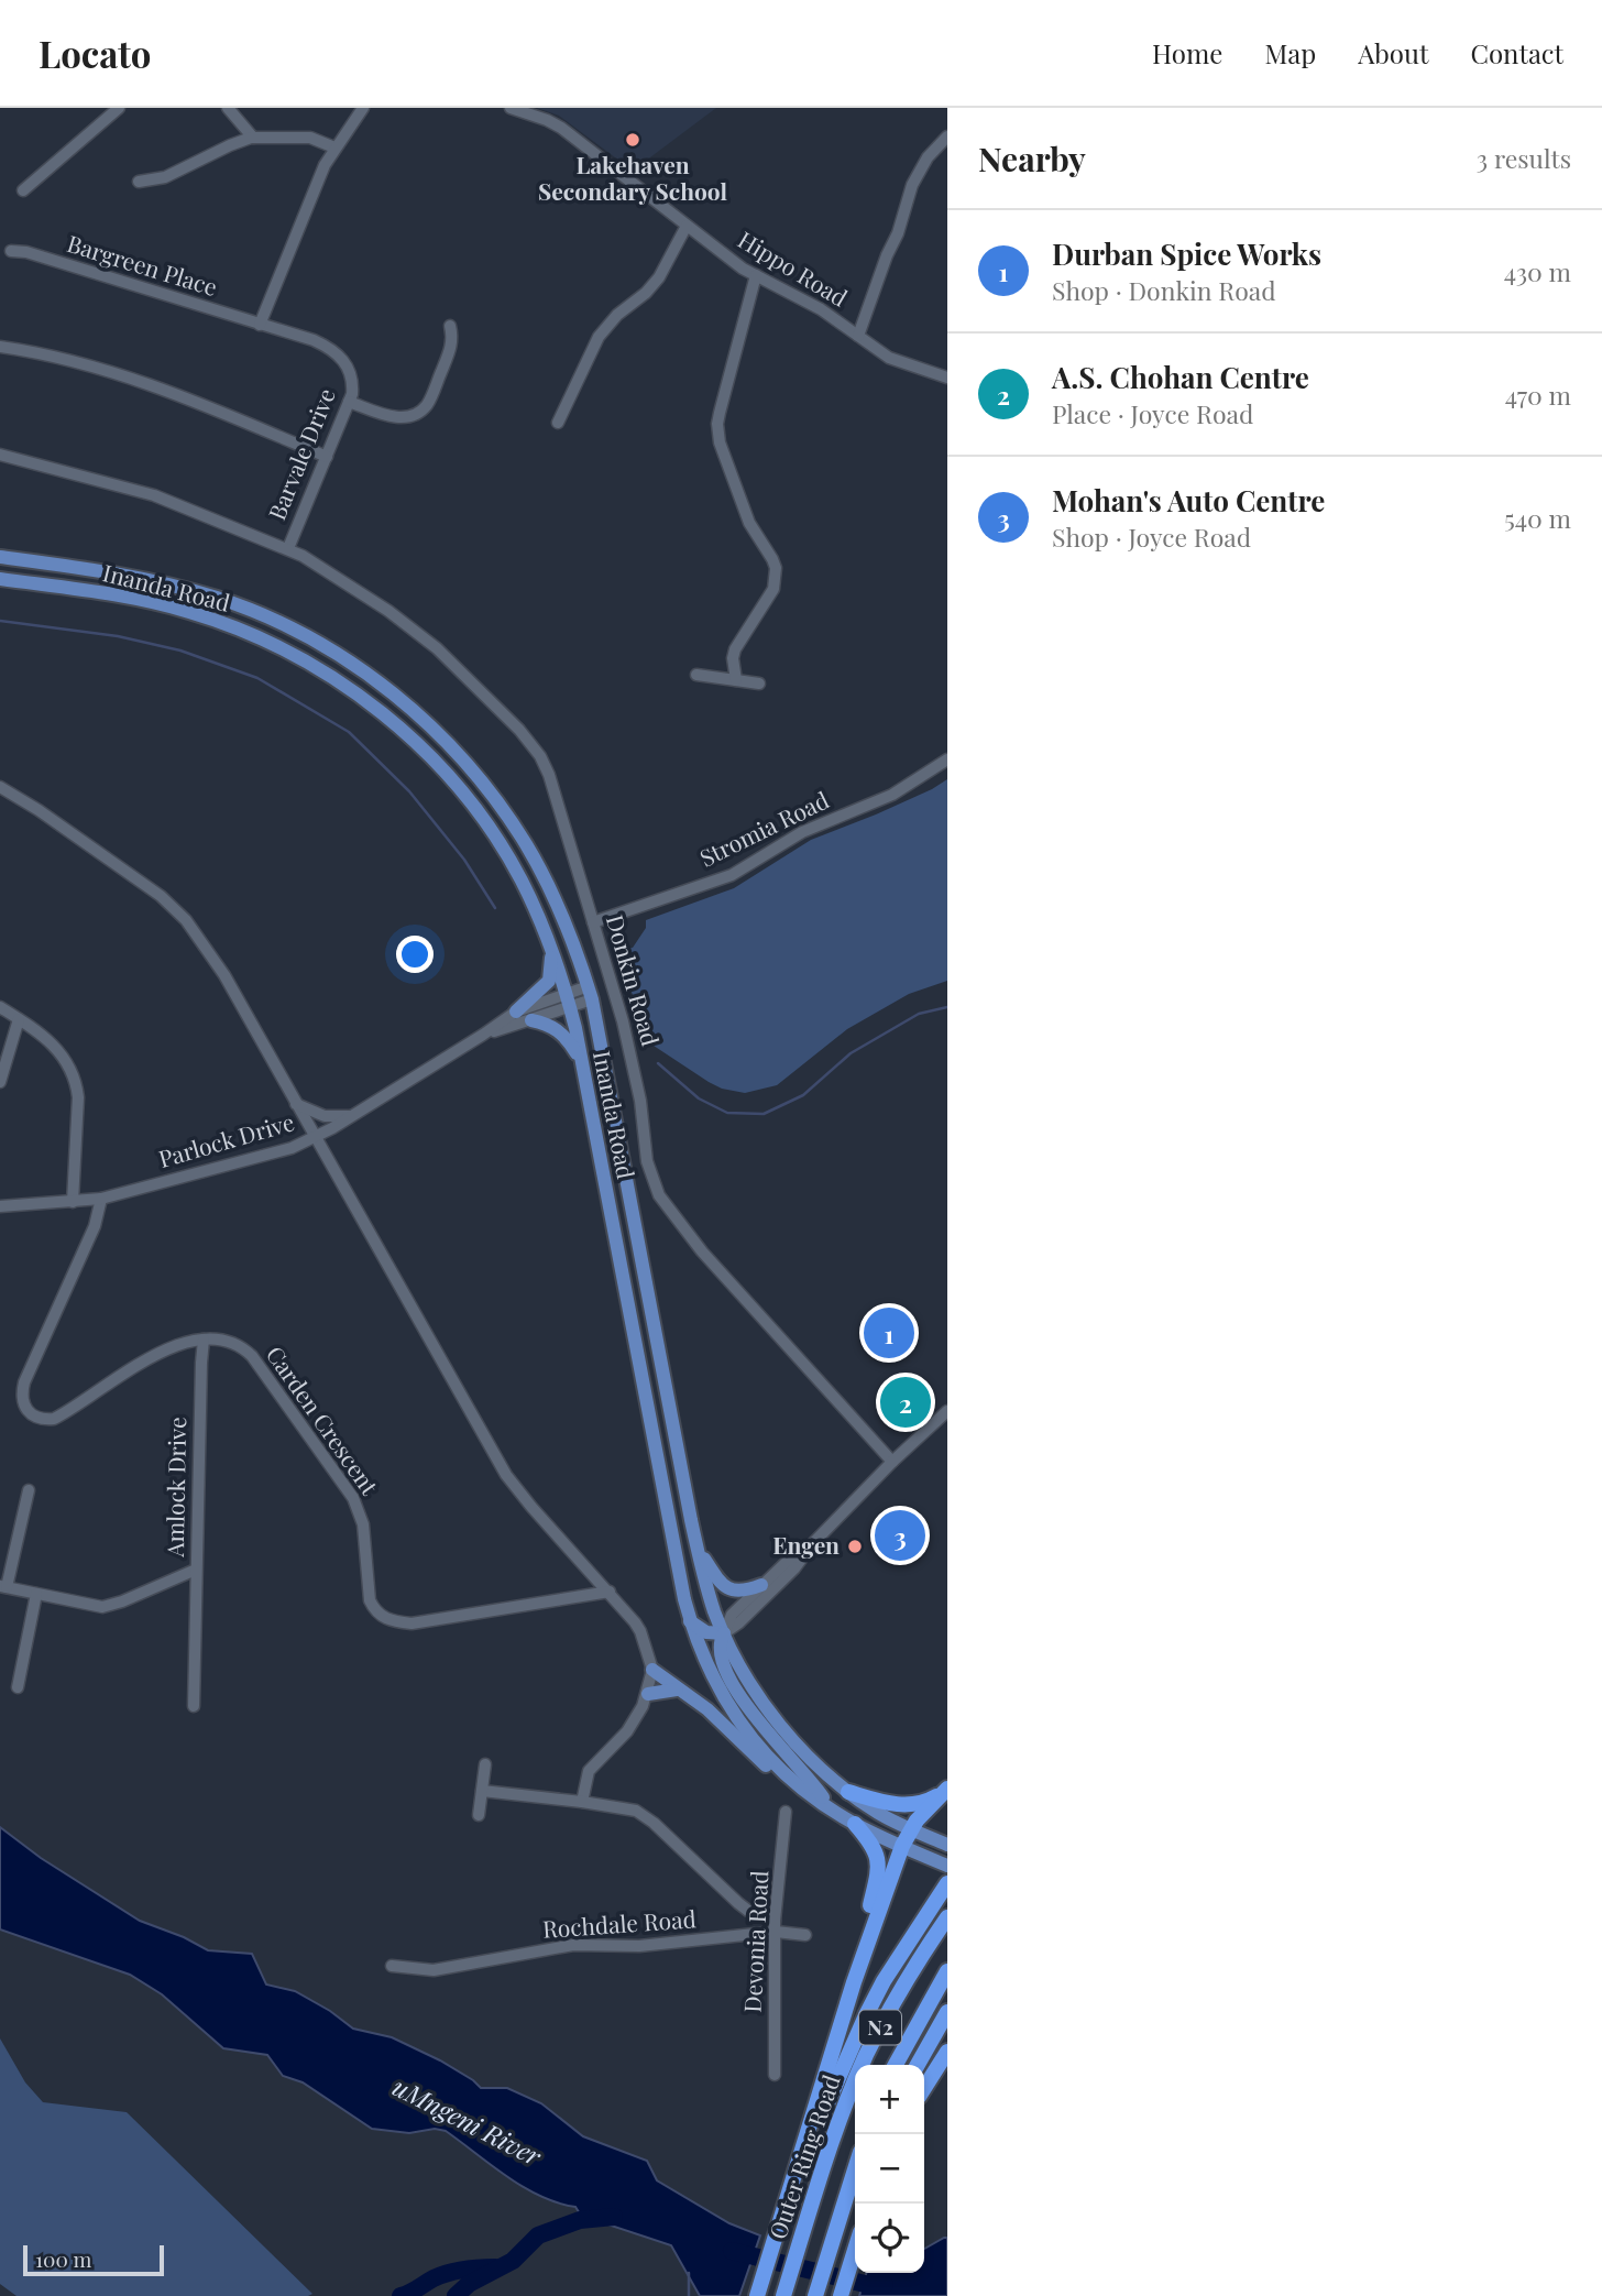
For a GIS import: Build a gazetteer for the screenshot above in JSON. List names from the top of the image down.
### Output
{
  "streets": {
    "highway": ["N2", "Outer Ring Road"],
    "main road": ["Inanda Road"],
    "street": [
      "Bargreen Place",
      "Hippo Road",
      "Barvale Drive",
      "Stromia Road",
      "Donkin Road",
      "Parlock Drive",
      "Carden Crescent",
      "Amlock Drive",
      "Rochdale Road",
      "Devonia Road"
    ]
  },
  "crossings": [
    ["Bargreen Place", "Barvale Drive"],
    ["Barvale Drive", "Donkin Road"],
    ["Inanda Road", "Parlock Drive"],
    ["Stromia Road", "Donkin Road"],
    ["Parlock Drive", "Carden Crescent"],
    ["Carden Crescent", "Amlock Drive"],
    ["Rochdale Road", "Devonia Road"]
  ],
  "water": ["uMngeni River"],
  "places": ["Lakehaven Secondary School", "Engen"],
  "scale_bar": "100 m",
  "page": {
    "header": "Locato",
    "nav": [
      "Home",
      "Map",
      "About",
      "Contact"
    ],
    "heading": ["Nearby", "3 results"],
    "list": [
      {
        "mark": "1",
        "name": "Durban Spice Works",
        "note": "Shop · Donkin Road",
        "value": "430 m"
      },
      {
        "mark": "2",
        "name": "A.S. Chohan Centre",
        "note": "Place · Joyce Road",
        "value": "470 m"
      },
      {
        "mark": "3",
        "name": "Mohan's Auto Centre",
        "note": "Shop · Joyce Road",
        "value": "540 m"
      }
    ],
    "pins": ["1", "2", "3"],
    "map_buttons": ["+", "−"],
    "scale": "100 m"
  }
}
